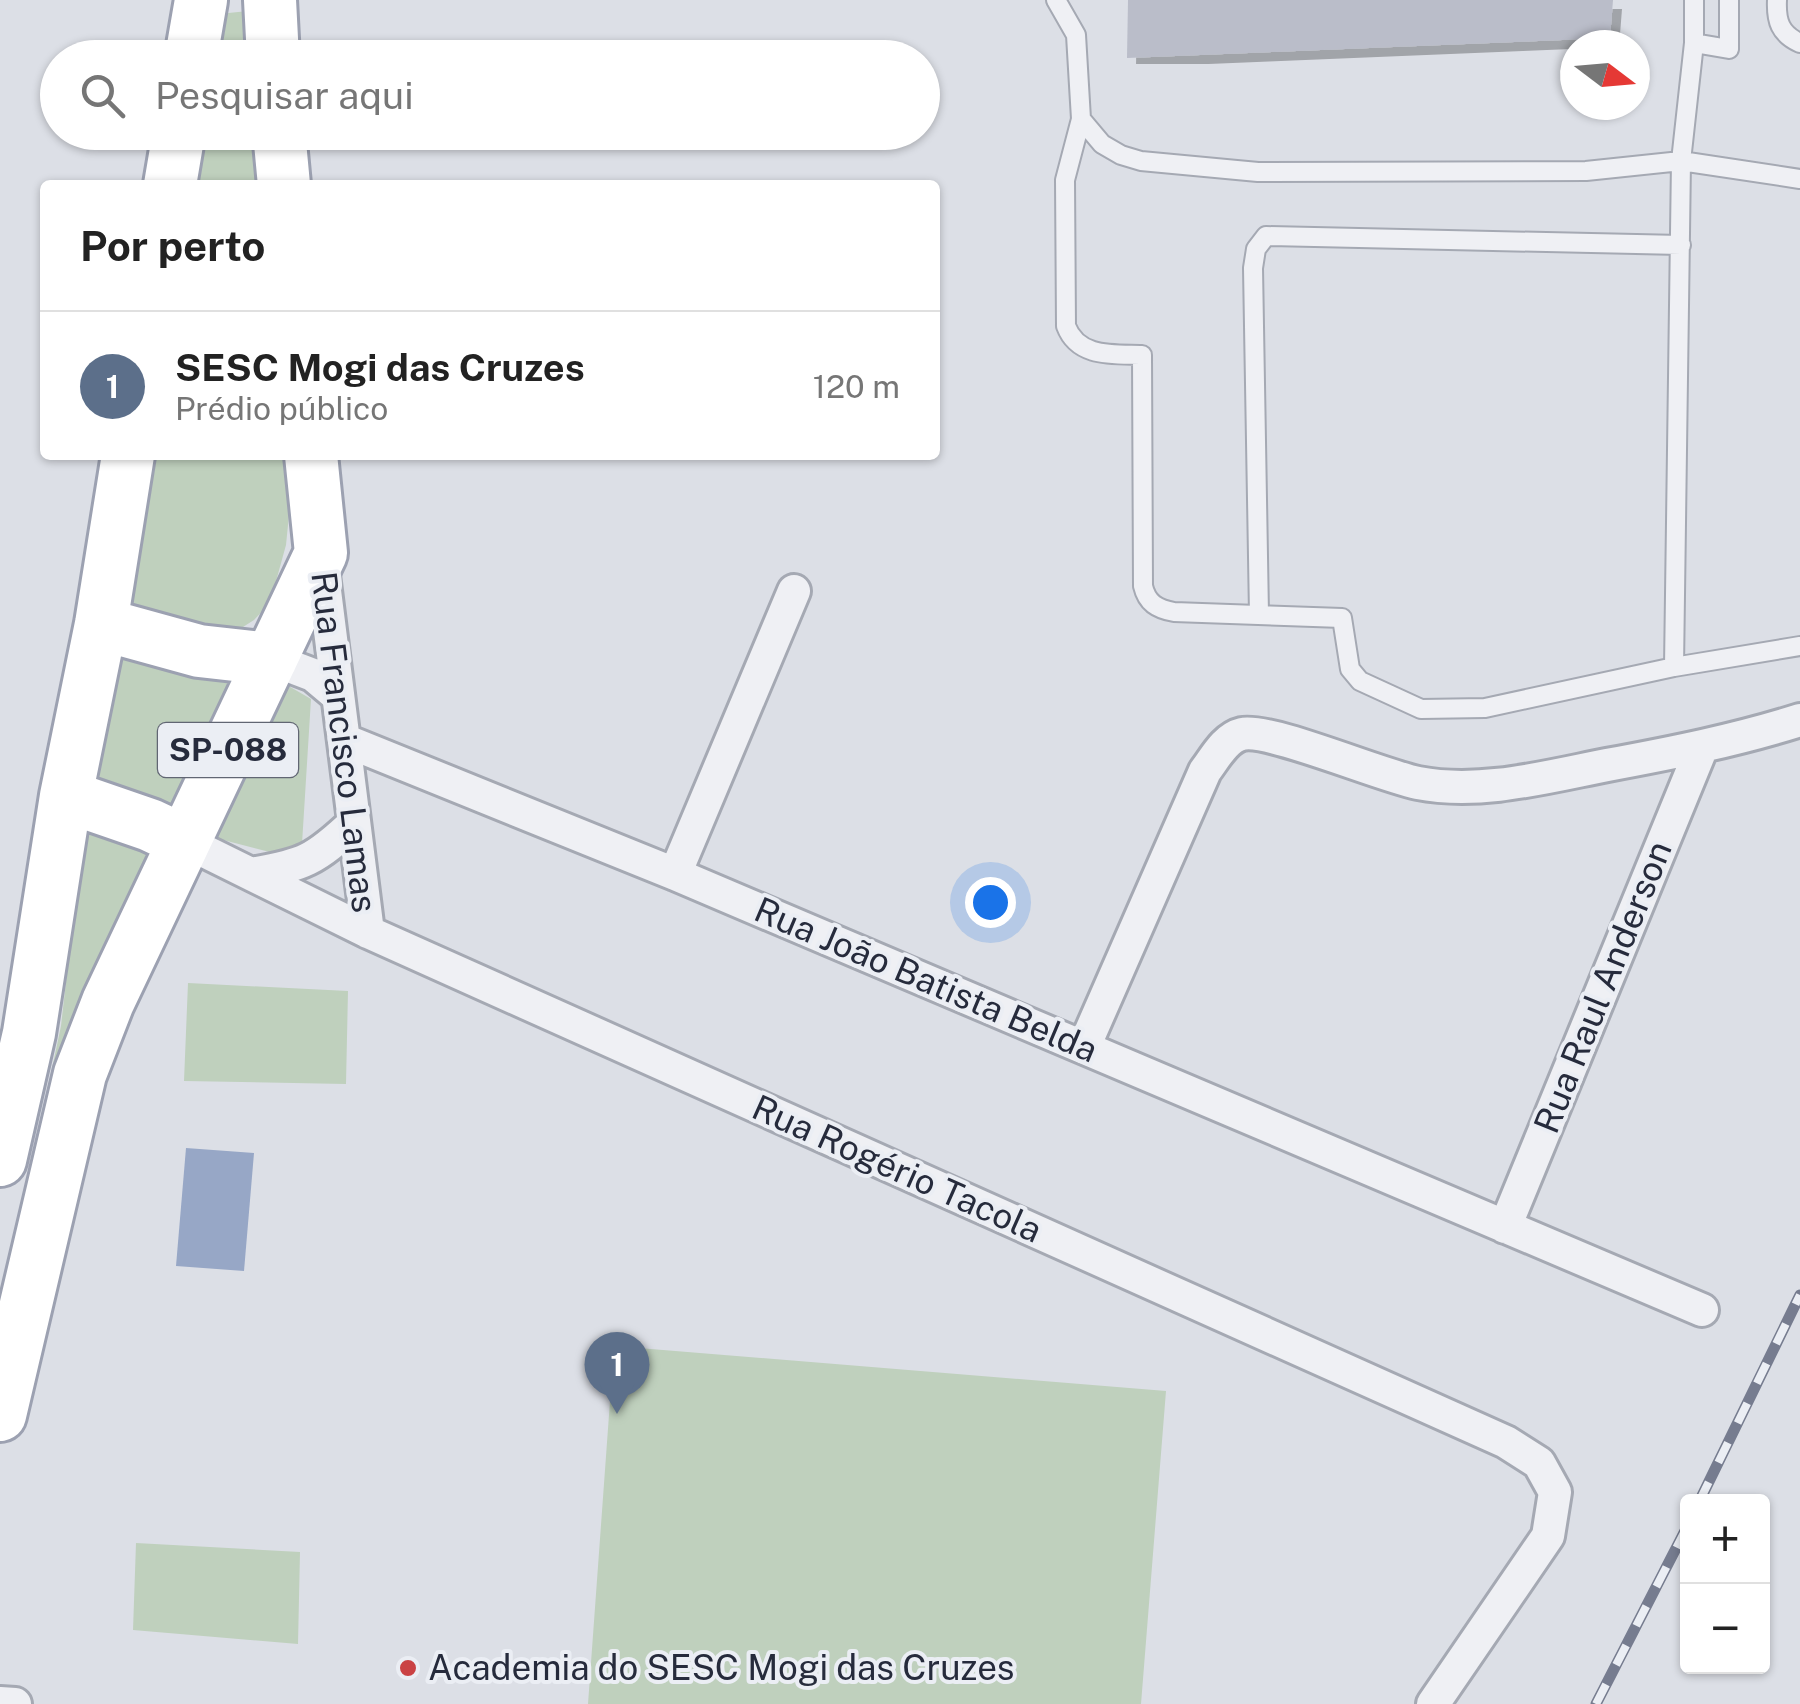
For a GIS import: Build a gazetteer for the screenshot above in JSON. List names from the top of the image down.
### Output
{
  "streets": {
    "main road": ["SP-088"],
    "street": [
      "Rua Francisco Lamas",
      "Rua João Batista Belda",
      "Rua Raul Anderson",
      "Rua Rogério Tacola"
    ]
  },
  "crossings": [
    ["Rua Francisco Lamas", "SP-088"],
    ["Rua Francisco Lamas", "Rua João Batista Belda"],
    ["Rua Francisco Lamas", "Rua Rogério Tacola"],
    ["SP-088", "Rua Rogério Tacola"],
    ["Rua João Batista Belda", "Rua Raul Anderson"]
  ],
  "places": ["Academia do SESC Mogi das Cruzes"],
  "north": "right",
  "page": {
    "search": "Pesquisar aqui",
    "heading": "Por perto",
    "list": [
      {
        "mark": "1",
        "name": "SESC Mogi das Cruzes",
        "note": "Prédio público",
        "value": "120 m"
      }
    ],
    "pins": "1",
    "map_buttons": ["+", "−"]
  }
}
